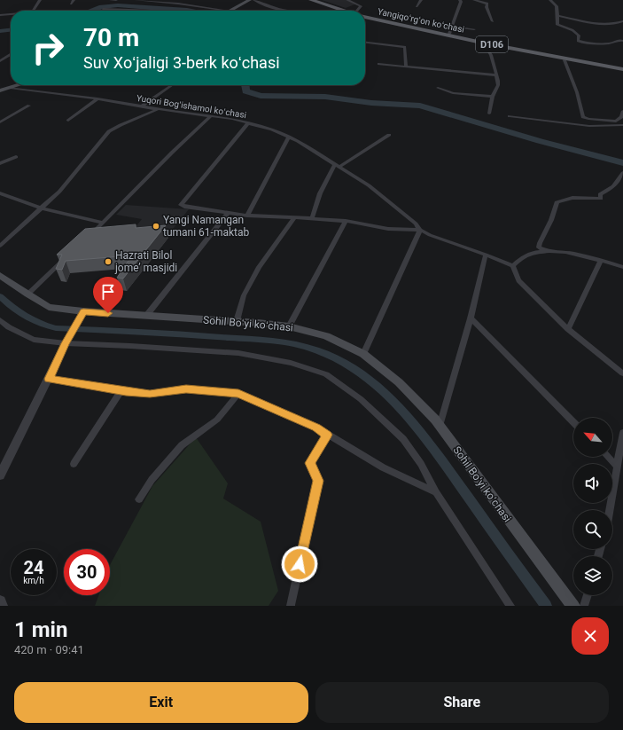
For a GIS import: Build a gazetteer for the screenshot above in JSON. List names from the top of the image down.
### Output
{
  "streets": {
    "main road": ["Yangiqoʻrgʻon koʻchasi", "D106", "Sohil Boʻyi koʻchasi"],
    "street": ["Yuqori Bogʻishamol koʻchasi"]
  },
  "places": ["Yangi Namangan tumani 61-maktab", "Hazrati Bilol jome’ masjidi"],
  "north": "top left",
  "page": {
    "turn": ["70 m", "Suv Xoʻjaligi 3-berk koʻchasi"],
    "speed": "24 km/h",
    "limit": "30",
    "heading": ["1 min", "420 m · 09:41"],
    "buttons": ["Exit", "Share"]
  }
}
